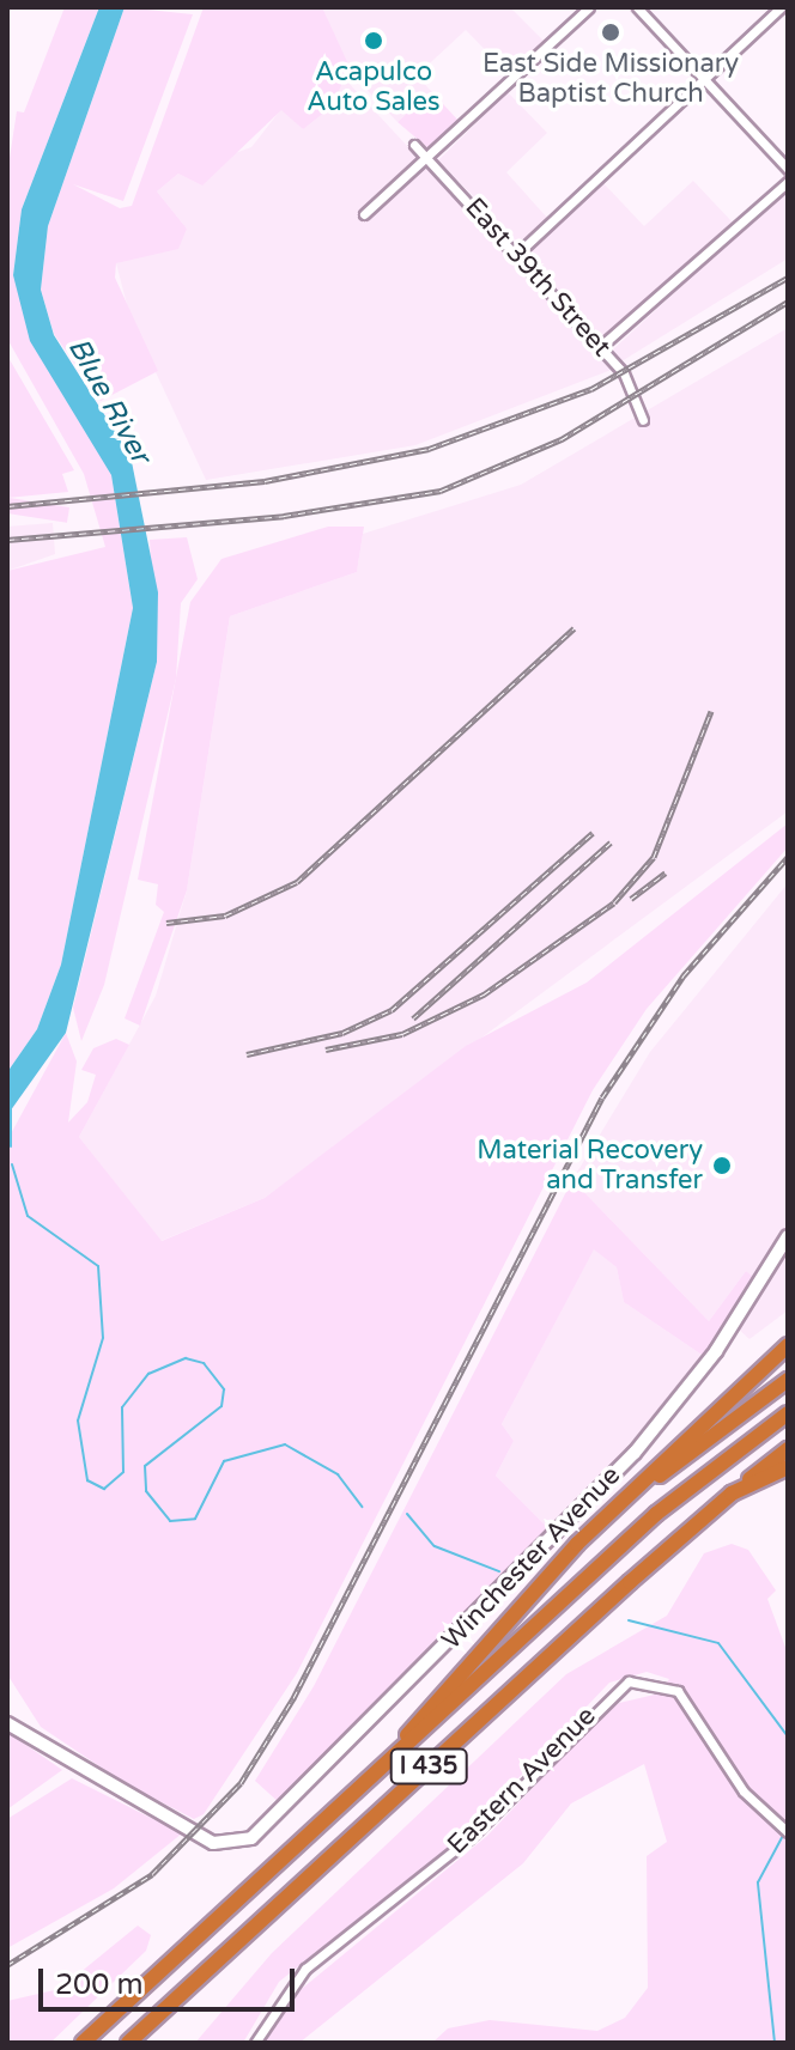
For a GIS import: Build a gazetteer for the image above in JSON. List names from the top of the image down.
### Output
{
  "streets": {
    "highway": ["I 435"],
    "street": ["East 39th Street", "Winchester Avenue", "Eastern Avenue"]
  },
  "water": ["Blue River"],
  "places": ["East Side Missionary Baptist Church", "Acapulco Auto Sales", "Material Recovery and Transfer"],
  "scale_bar": "200 m"
}
